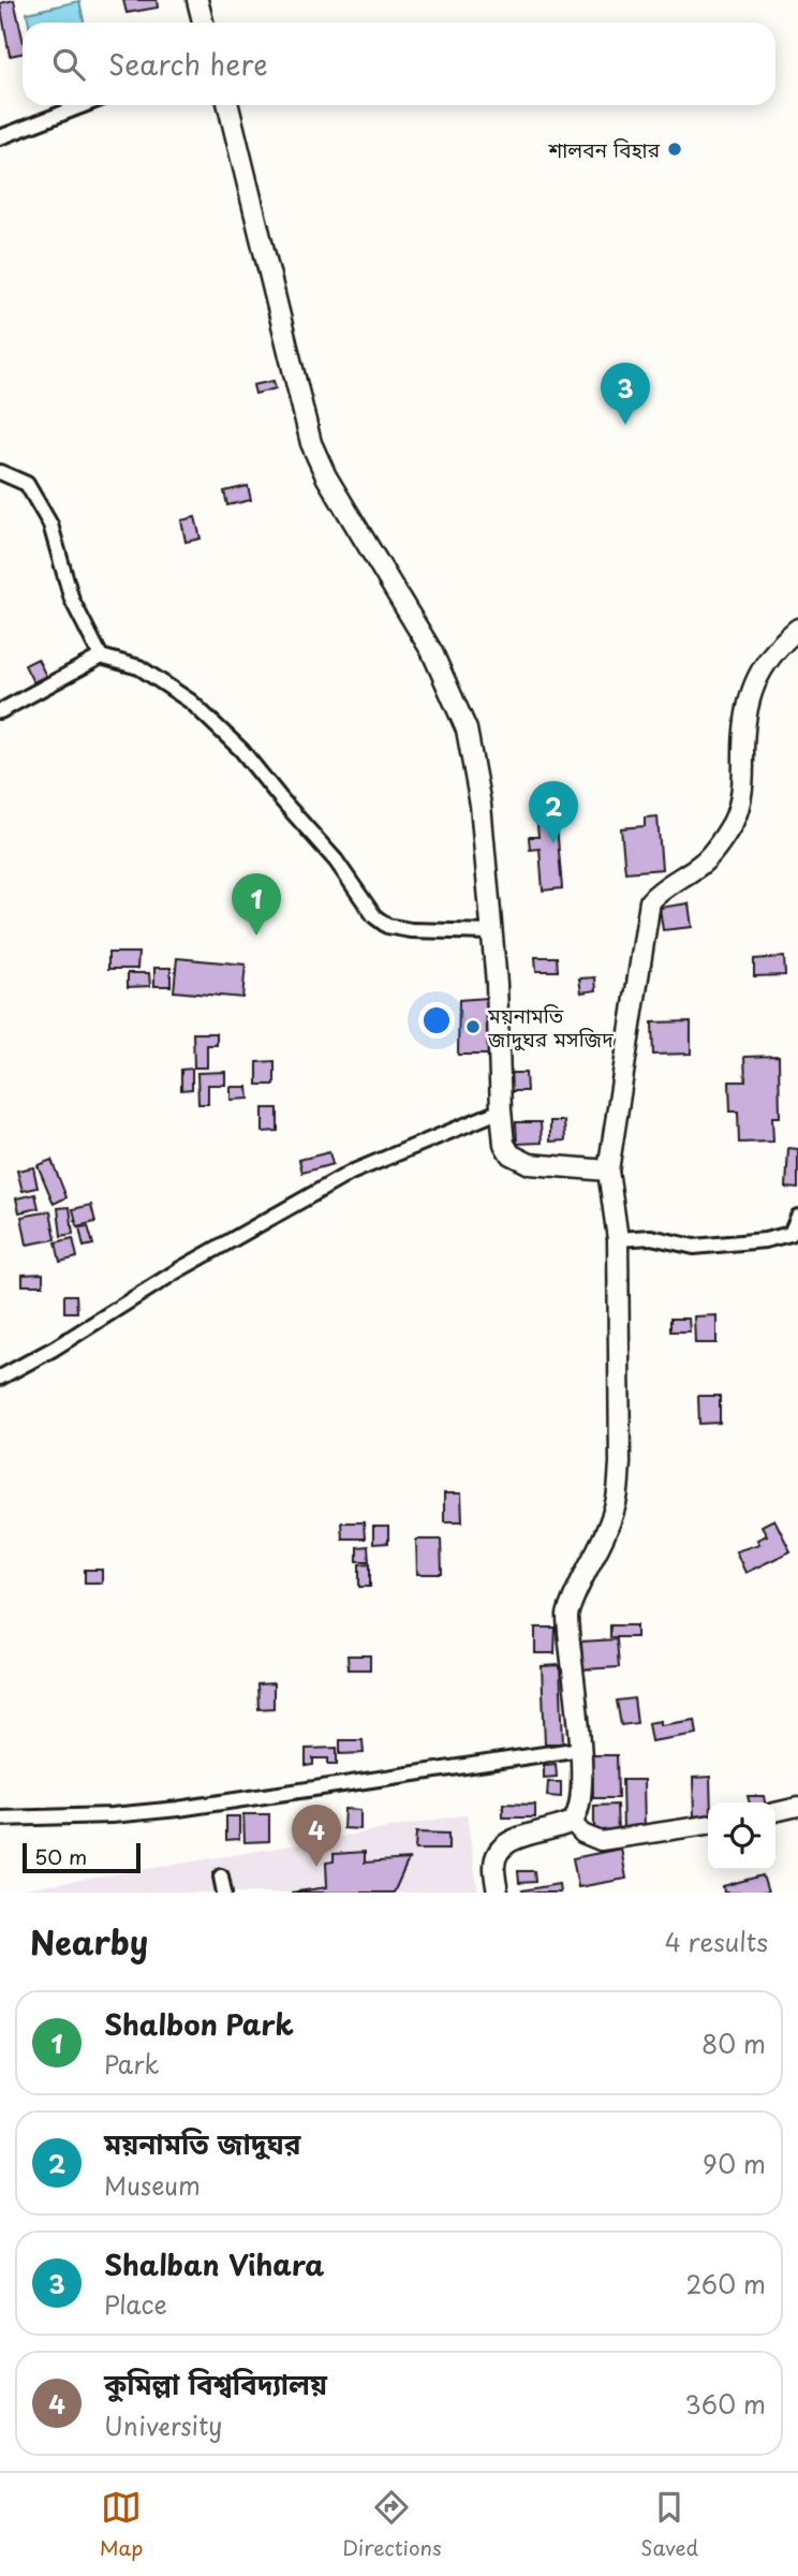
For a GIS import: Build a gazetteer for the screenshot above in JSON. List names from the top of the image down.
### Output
{
  "places": ["শালবন বিহার", "ময়নামতি জাদুঘর মসজিদ"],
  "scale_bar": "50 m",
  "page": {
    "search": "Search here",
    "pins": [
      "3",
      "2",
      "1",
      "4"
    ],
    "scale": "50 m",
    "heading": ["Nearby", "4 results"],
    "list": [
      {
        "mark": "1",
        "name": "Shalbon Park",
        "note": "Park",
        "value": "80 m"
      },
      {
        "mark": "2",
        "name": "ময়নামতি জাদুঘর",
        "note": "Museum",
        "value": "90 m"
      },
      {
        "mark": "3",
        "name": "Shalban Vihara",
        "note": "Place",
        "value": "260 m"
      },
      {
        "mark": "4",
        "name": "কুমিল্লা বিশ্ববিদ্যালয়",
        "note": "University",
        "value": "360 m"
      }
    ],
    "nav": ["Map", "Directions", "Saved"]
  }
}
